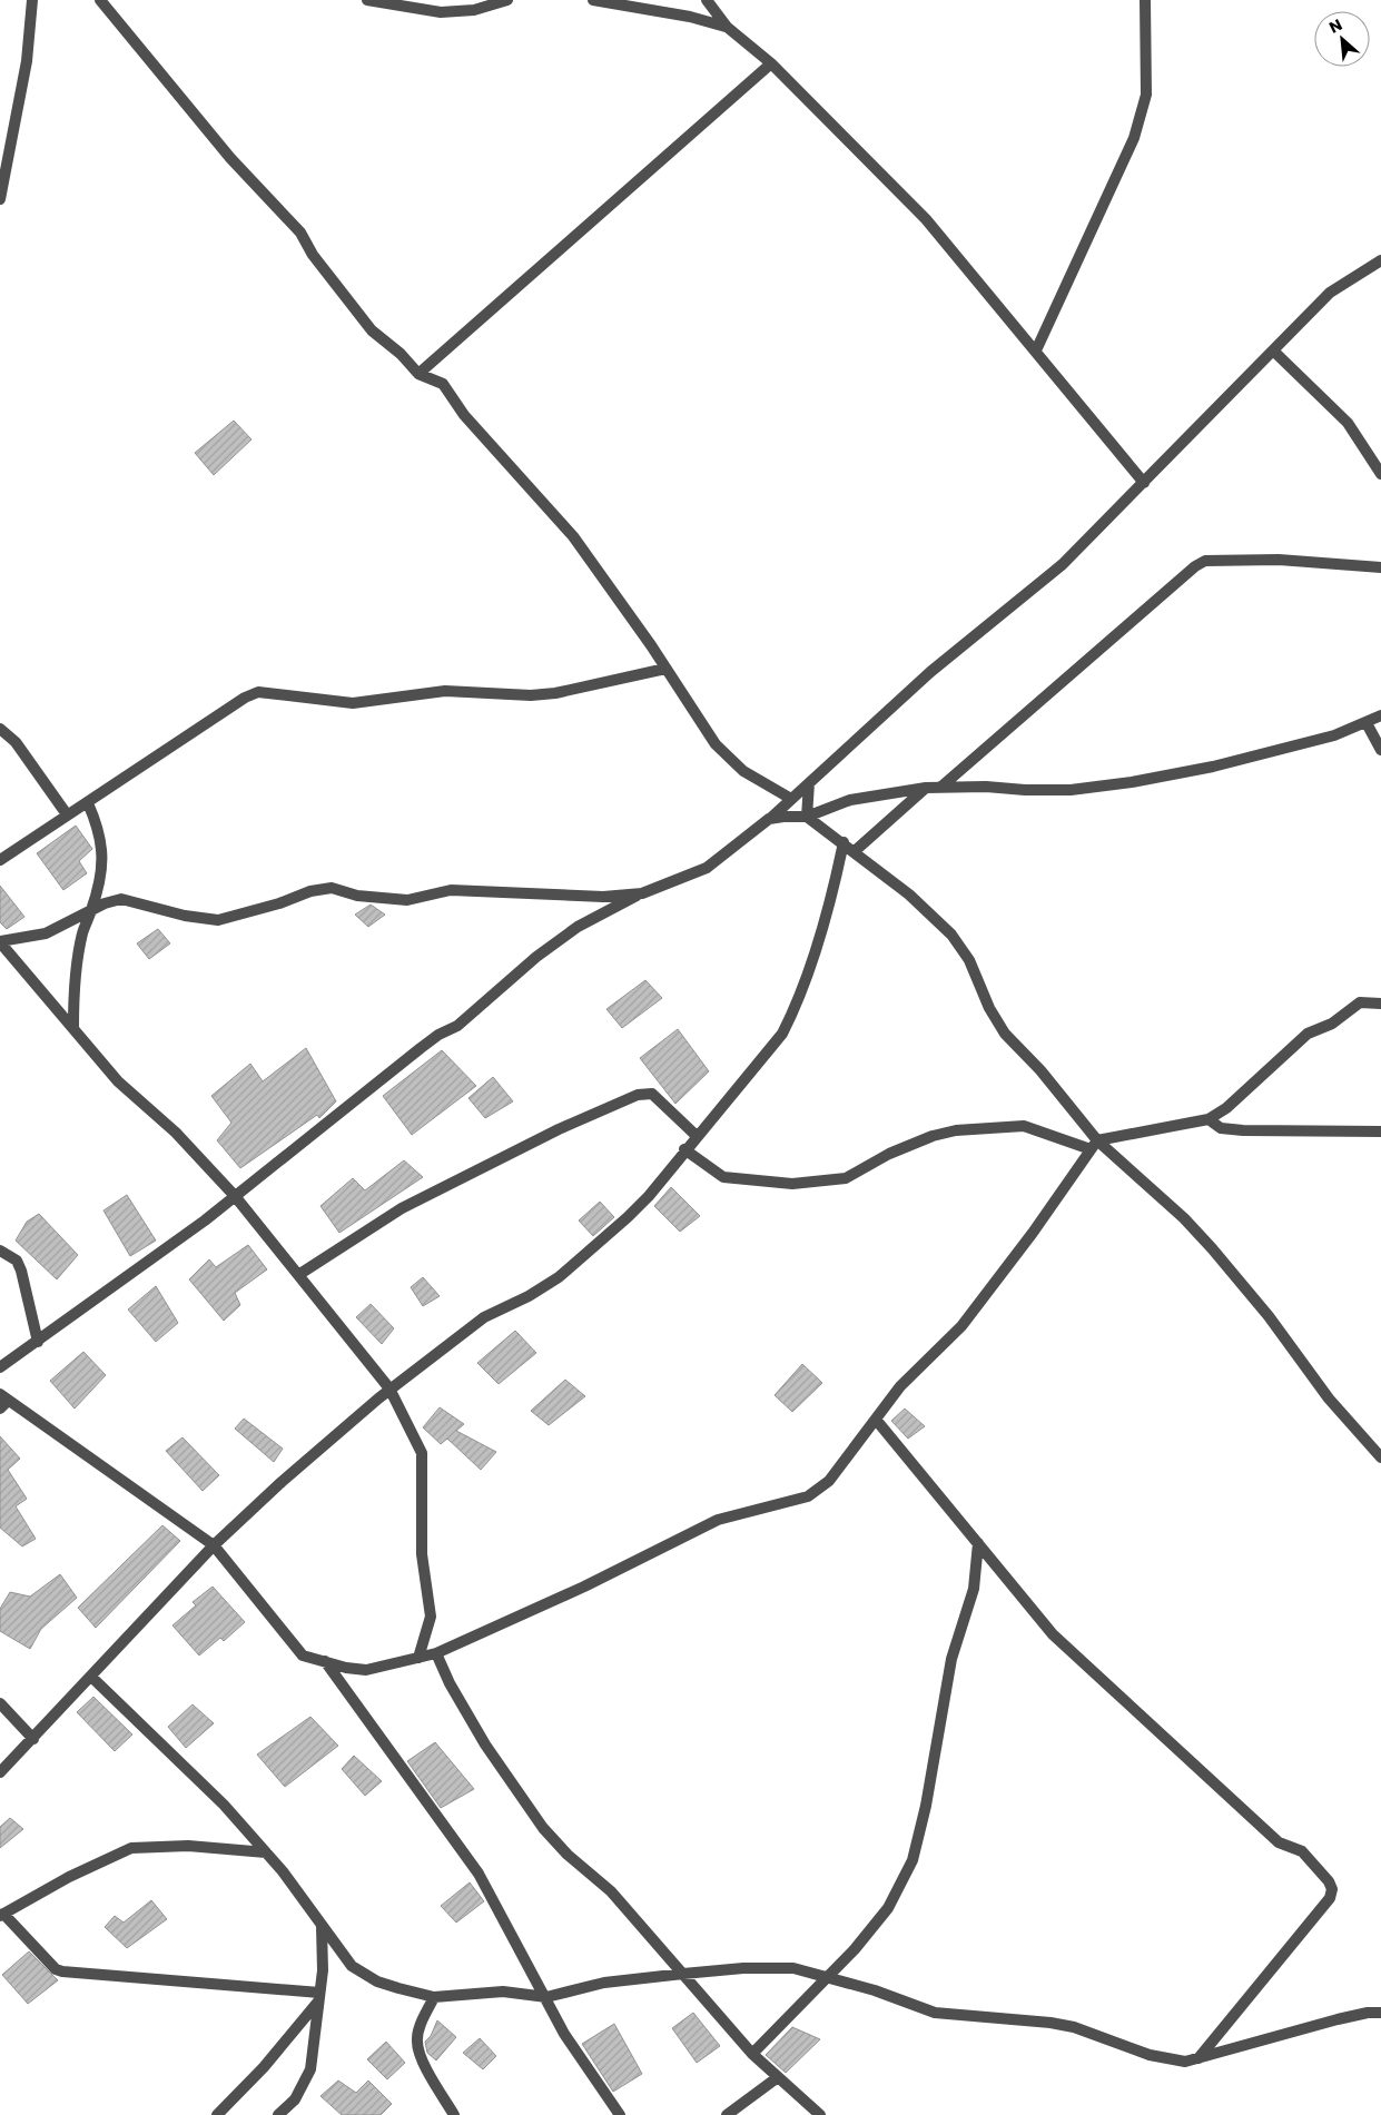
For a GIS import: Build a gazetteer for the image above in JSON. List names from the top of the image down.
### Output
{
  "north": "top left"
}
